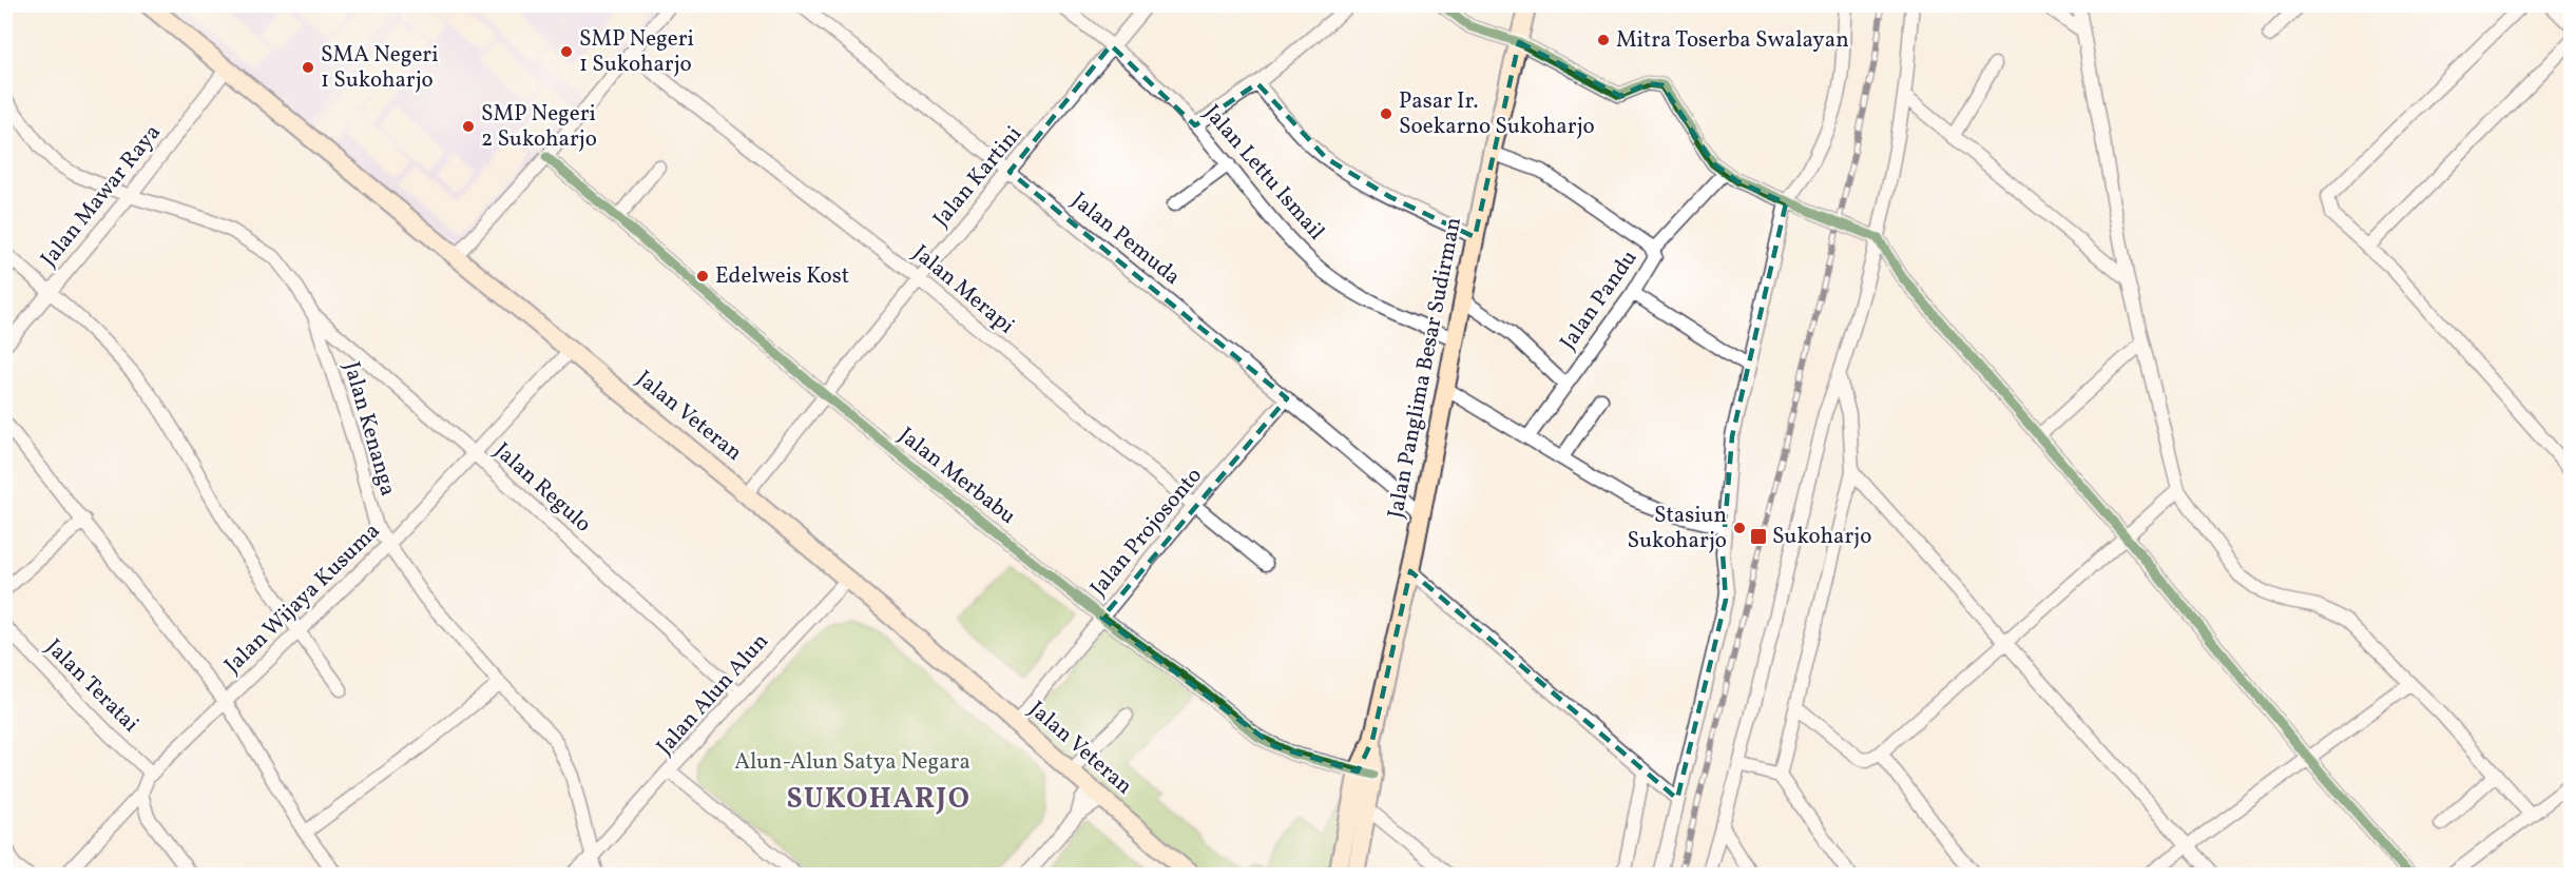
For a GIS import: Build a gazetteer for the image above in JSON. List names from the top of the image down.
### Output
{
  "streets": {
    "main road": ["Jalan Panglima Besar Sudirman", "Jalan Veteran"],
    "street": [
      "Jalan Lettu Ismail",
      "Jalan Kartini",
      "Jalan Mawar Raya",
      "Jalan Pemuda",
      "Jalan Merapi",
      "Jalan Pandu",
      "Jalan Kenanga",
      "Jalan Merbabu",
      "Jalan Regulo",
      "Jalan Projosonto",
      "Jalan Wijaya Kusuma",
      "Jalan Teratai",
      "Jalan Alun Alun"
    ]
  },
  "crossings": [
    ["Jalan Lettu Ismail", "Jalan Kartini"],
    ["Jalan Lettu Ismail", "Jalan Panglima Besar Sudirman"],
    ["Jalan Kartini", "Jalan Pemuda"],
    ["Jalan Kartini", "Jalan Merapi"],
    ["Jalan Kartini", "Jalan Veteran"],
    ["Jalan Kartini", "Jalan Merbabu"],
    ["Jalan Mawar Raya", "Jalan Veteran"],
    ["Jalan Mawar Raya", "Jalan Kenanga"],
    ["Jalan Pemuda", "Jalan Panglima Besar Sudirman"],
    ["Jalan Pemuda", "Jalan Projosonto"],
    ["Jalan Merapi", "Jalan Projosonto"],
    ["Jalan Pandu", "Jalan Panglima Besar Sudirman"],
    ["Jalan Panglima Besar Sudirman", "Jalan Merbabu"],
    ["Jalan Veteran", "Jalan Projosonto"],
    ["Jalan Veteran", "Jalan Wijaya Kusuma"],
    ["Jalan Veteran", "Jalan Alun Alun"],
    ["Jalan Kenanga", "Jalan Regulo"],
    ["Jalan Kenanga", "Jalan Wijaya Kusuma"],
    ["Jalan Merbabu", "Jalan Projosonto"],
    ["Jalan Regulo", "Jalan Wijaya Kusuma"],
    ["Jalan Regulo", "Jalan Alun Alun"],
    ["Jalan Wijaya Kusuma", "Jalan Teratai"]
  ],
  "districts": ["SUKOHARJO"],
  "parks": ["Alun-Alun Satya Negara"],
  "places": {
    "other": [
      "Mitra Toserba Swalayan",
      "SMP Negeri 1 Sukoharjo",
      "SMA Negeri 1 Sukoharjo",
      "Pasar Ir. Soekarno Sukoharjo",
      "SMP Negeri 2 Sukoharjo",
      "Edelweis Kost",
      "Stasiun Sukoharjo"
    ],
    "transit": ["Sukoharjo"]
  }
}
